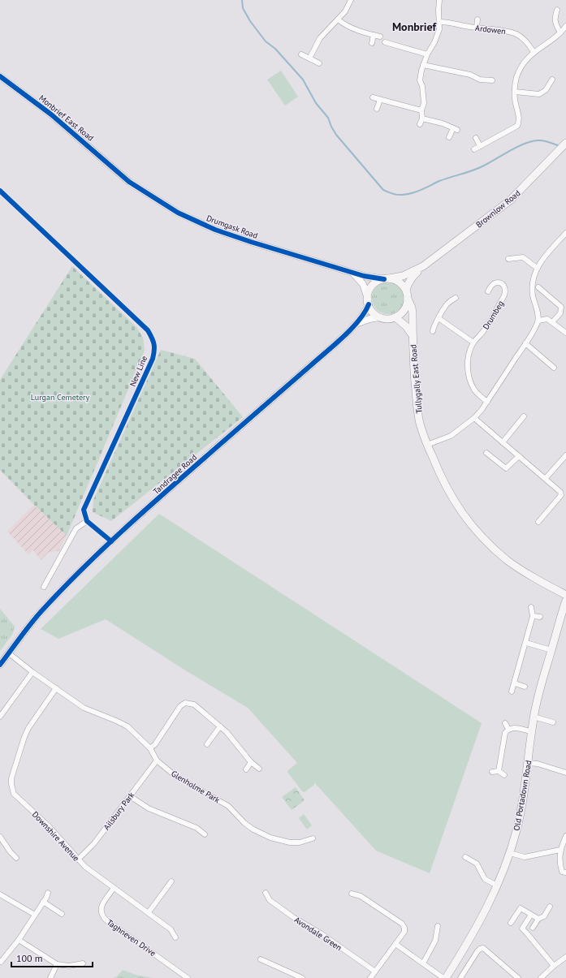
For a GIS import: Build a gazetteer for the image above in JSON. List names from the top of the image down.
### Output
{
  "streets": {
    "main road": ["Brownlow Road", "Tullygally East Road", "Old Portadown Road"],
    "street": [
      "Ardowen",
      "Monbrief East Road",
      "Drumgask Road",
      "Drumbeg",
      "New Line",
      "Tandragee Road",
      "Glenholme Park",
      "Ailsbury Park",
      "Downshire Avenue",
      "Avondale Green",
      "Taghneven Drive"
    ]
  },
  "crossings": [
    ["Monbrief East Road", "Drumgask Road"],
    ["Brownlow Road", "Drumgask Road"],
    ["Brownlow Road", "Tullygally East Road"],
    ["Brownlow Road", "Tandragee Road"],
    ["Drumgask Road", "Tullygally East Road"],
    ["Drumgask Road", "Tandragee Road"],
    ["Tullygally East Road", "Tandragee Road"],
    ["Glenholme Park", "Ailsbury Park"],
    ["Glenholme Park", "Downshire Avenue"],
    ["Ailsbury Park", "Downshire Avenue"],
    ["Downshire Avenue", "Taghneven Drive"]
  ],
  "districts": ["Monbrief"],
  "parks": ["Lurgan Cemetery"],
  "scale_bar": "100 m"
}
